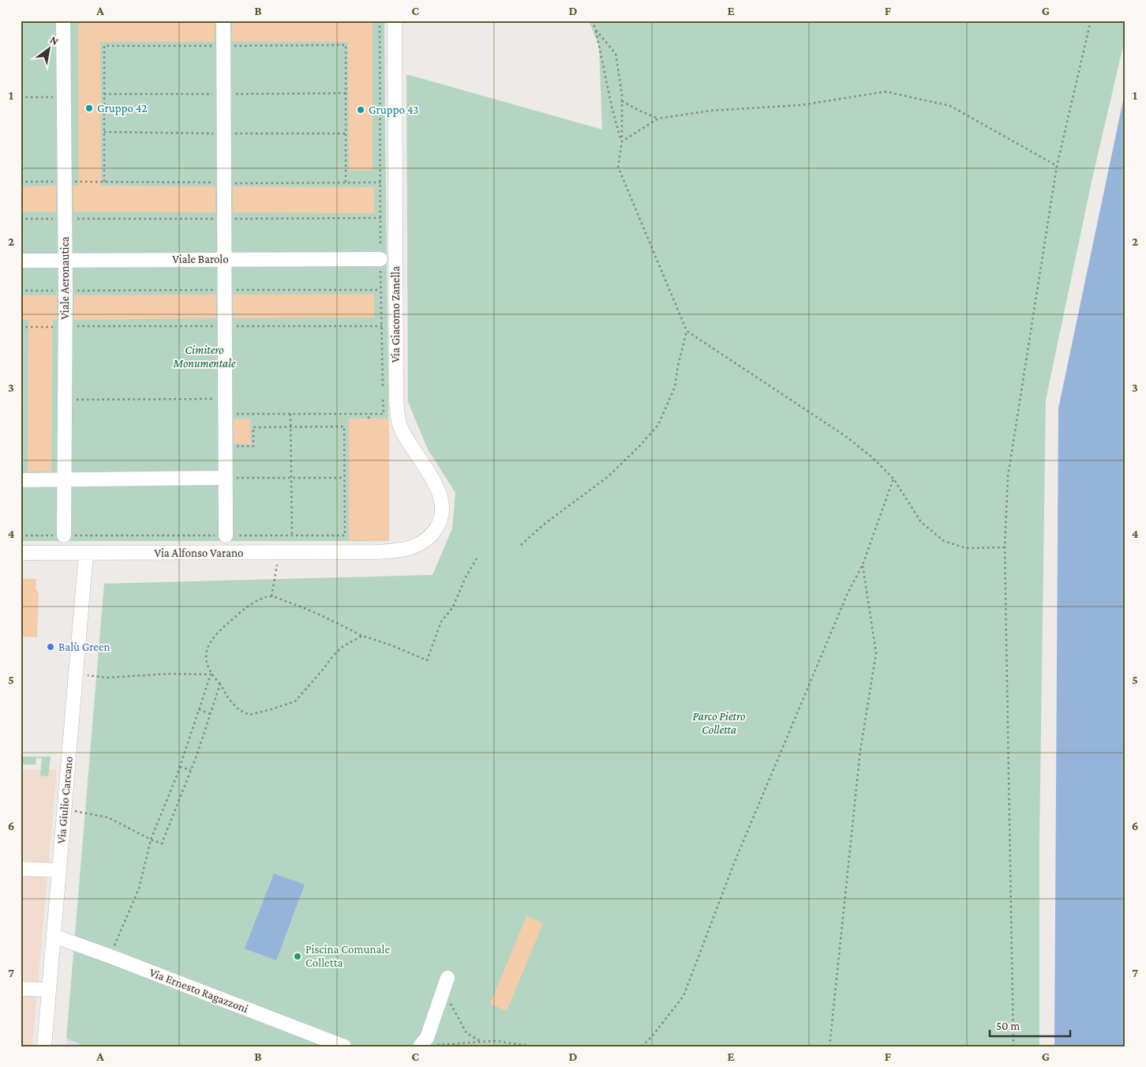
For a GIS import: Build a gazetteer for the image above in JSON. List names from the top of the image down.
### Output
{
  "streets": {
    "street": [
      "Viale Barolo",
      "Viale Aeronautica",
      "Via Giacomo Zanella",
      "Via Alfonso Varano",
      "Via Giulio Carcano",
      "Via Ernesto Ragazzoni"
    ]
  },
  "crossings": [
    ["Viale Barolo", "Viale Aeronautica"],
    ["Via Giacomo Zanella", "Via Alfonso Varano"],
    ["Via Alfonso Varano", "Via Giulio Carcano"],
    ["Via Giulio Carcano", "Via Ernesto Ragazzoni"]
  ],
  "parks": ["Cimitero Monumentale", "Parco Pietro Colletta"],
  "places": [
    "Gruppo 42",
    "Gruppo 43",
    "Balù Green",
    "Piscina Comunale Colletta"
  ],
  "scale_bar": "50 m",
  "north": "top right",
  "grid": {
    "columns": [
      "A",
      "B",
      "C",
      "D",
      "E",
      "F",
      "G"
    ],
    "rows": [
      "1",
      "2",
      "3",
      "4",
      "5",
      "6",
      "7"
    ]
  }
}
